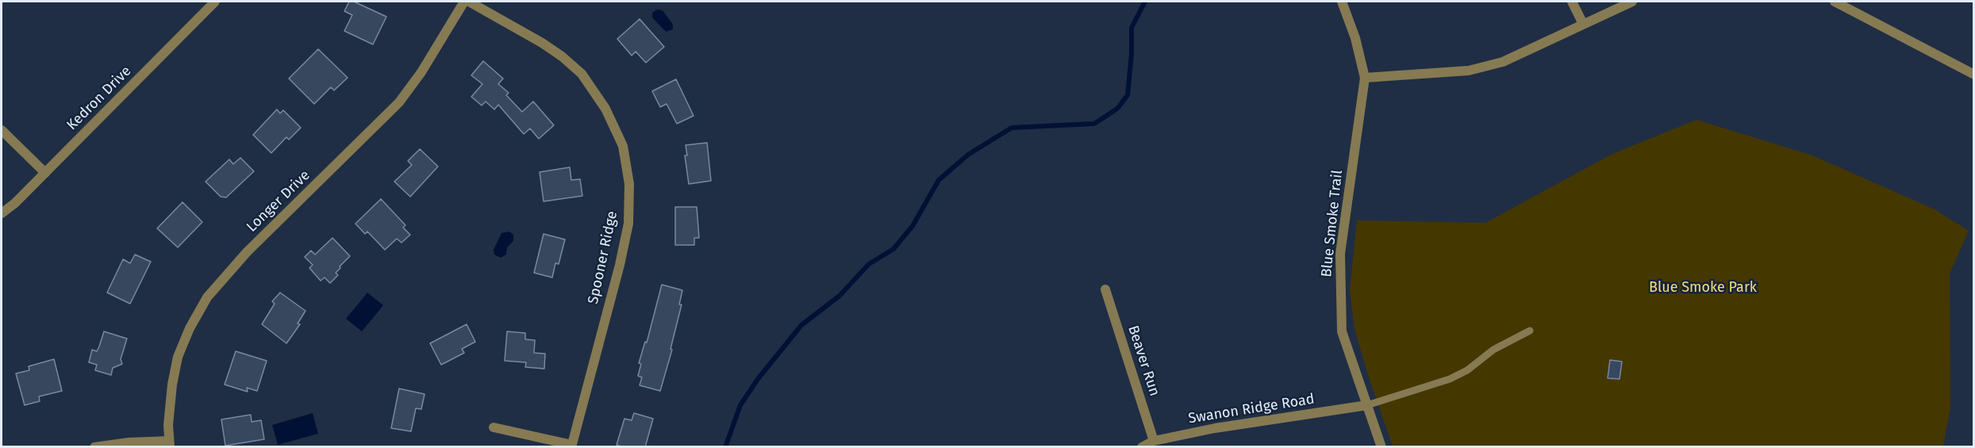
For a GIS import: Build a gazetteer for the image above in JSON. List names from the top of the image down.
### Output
{
  "streets": {
    "street": [
      "Kedron Drive",
      "Longer Drive",
      "Blue Smoke Trail",
      "Spooner Ridge",
      "Beaver Run",
      "Swanon Ridge Road"
    ]
  },
  "crossings": [
    ["Blue Smoke Trail", "Swanon Ridge Road"],
    ["Beaver Run", "Swanon Ridge Road"]
  ],
  "parks": ["Blue Smoke Park"]
}
